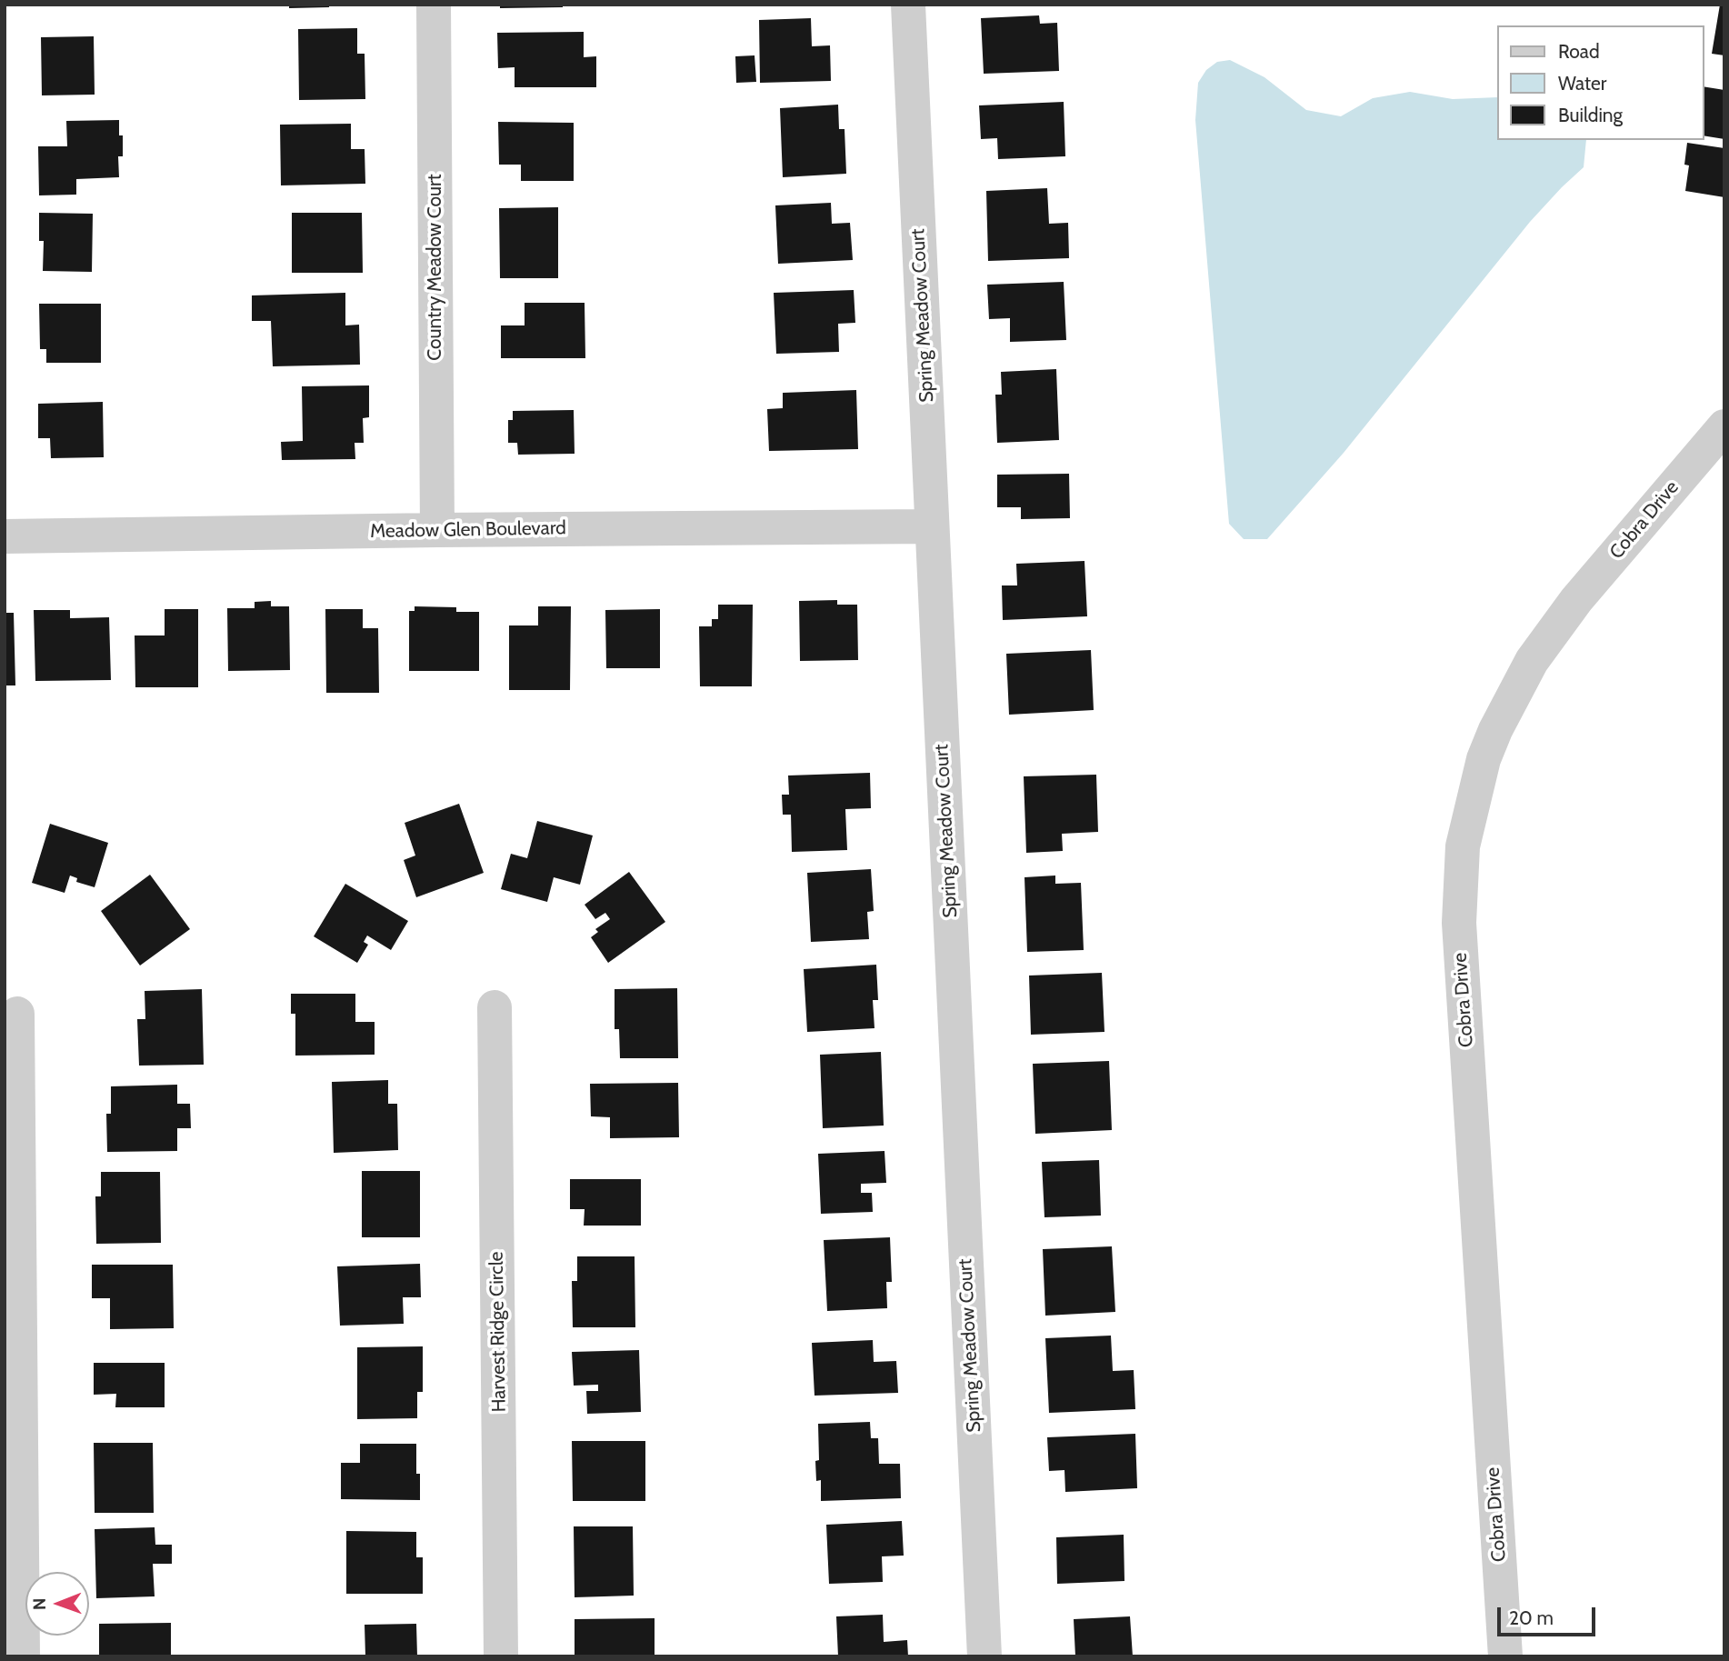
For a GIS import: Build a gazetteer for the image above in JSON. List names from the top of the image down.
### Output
{
  "streets": {
    "street": [
      "Country Meadow Court",
      "Spring Meadow Court",
      "Cobra Drive",
      "Meadow Glen Boulevard",
      "Harvest Ridge Circle"
    ]
  },
  "crossings": [
    ["Country Meadow Court", "Meadow Glen Boulevard"],
    ["Spring Meadow Court", "Meadow Glen Boulevard"]
  ],
  "legend": ["Road", "Water", "Building"],
  "scale_bar": "20 m",
  "north": "left"
}
